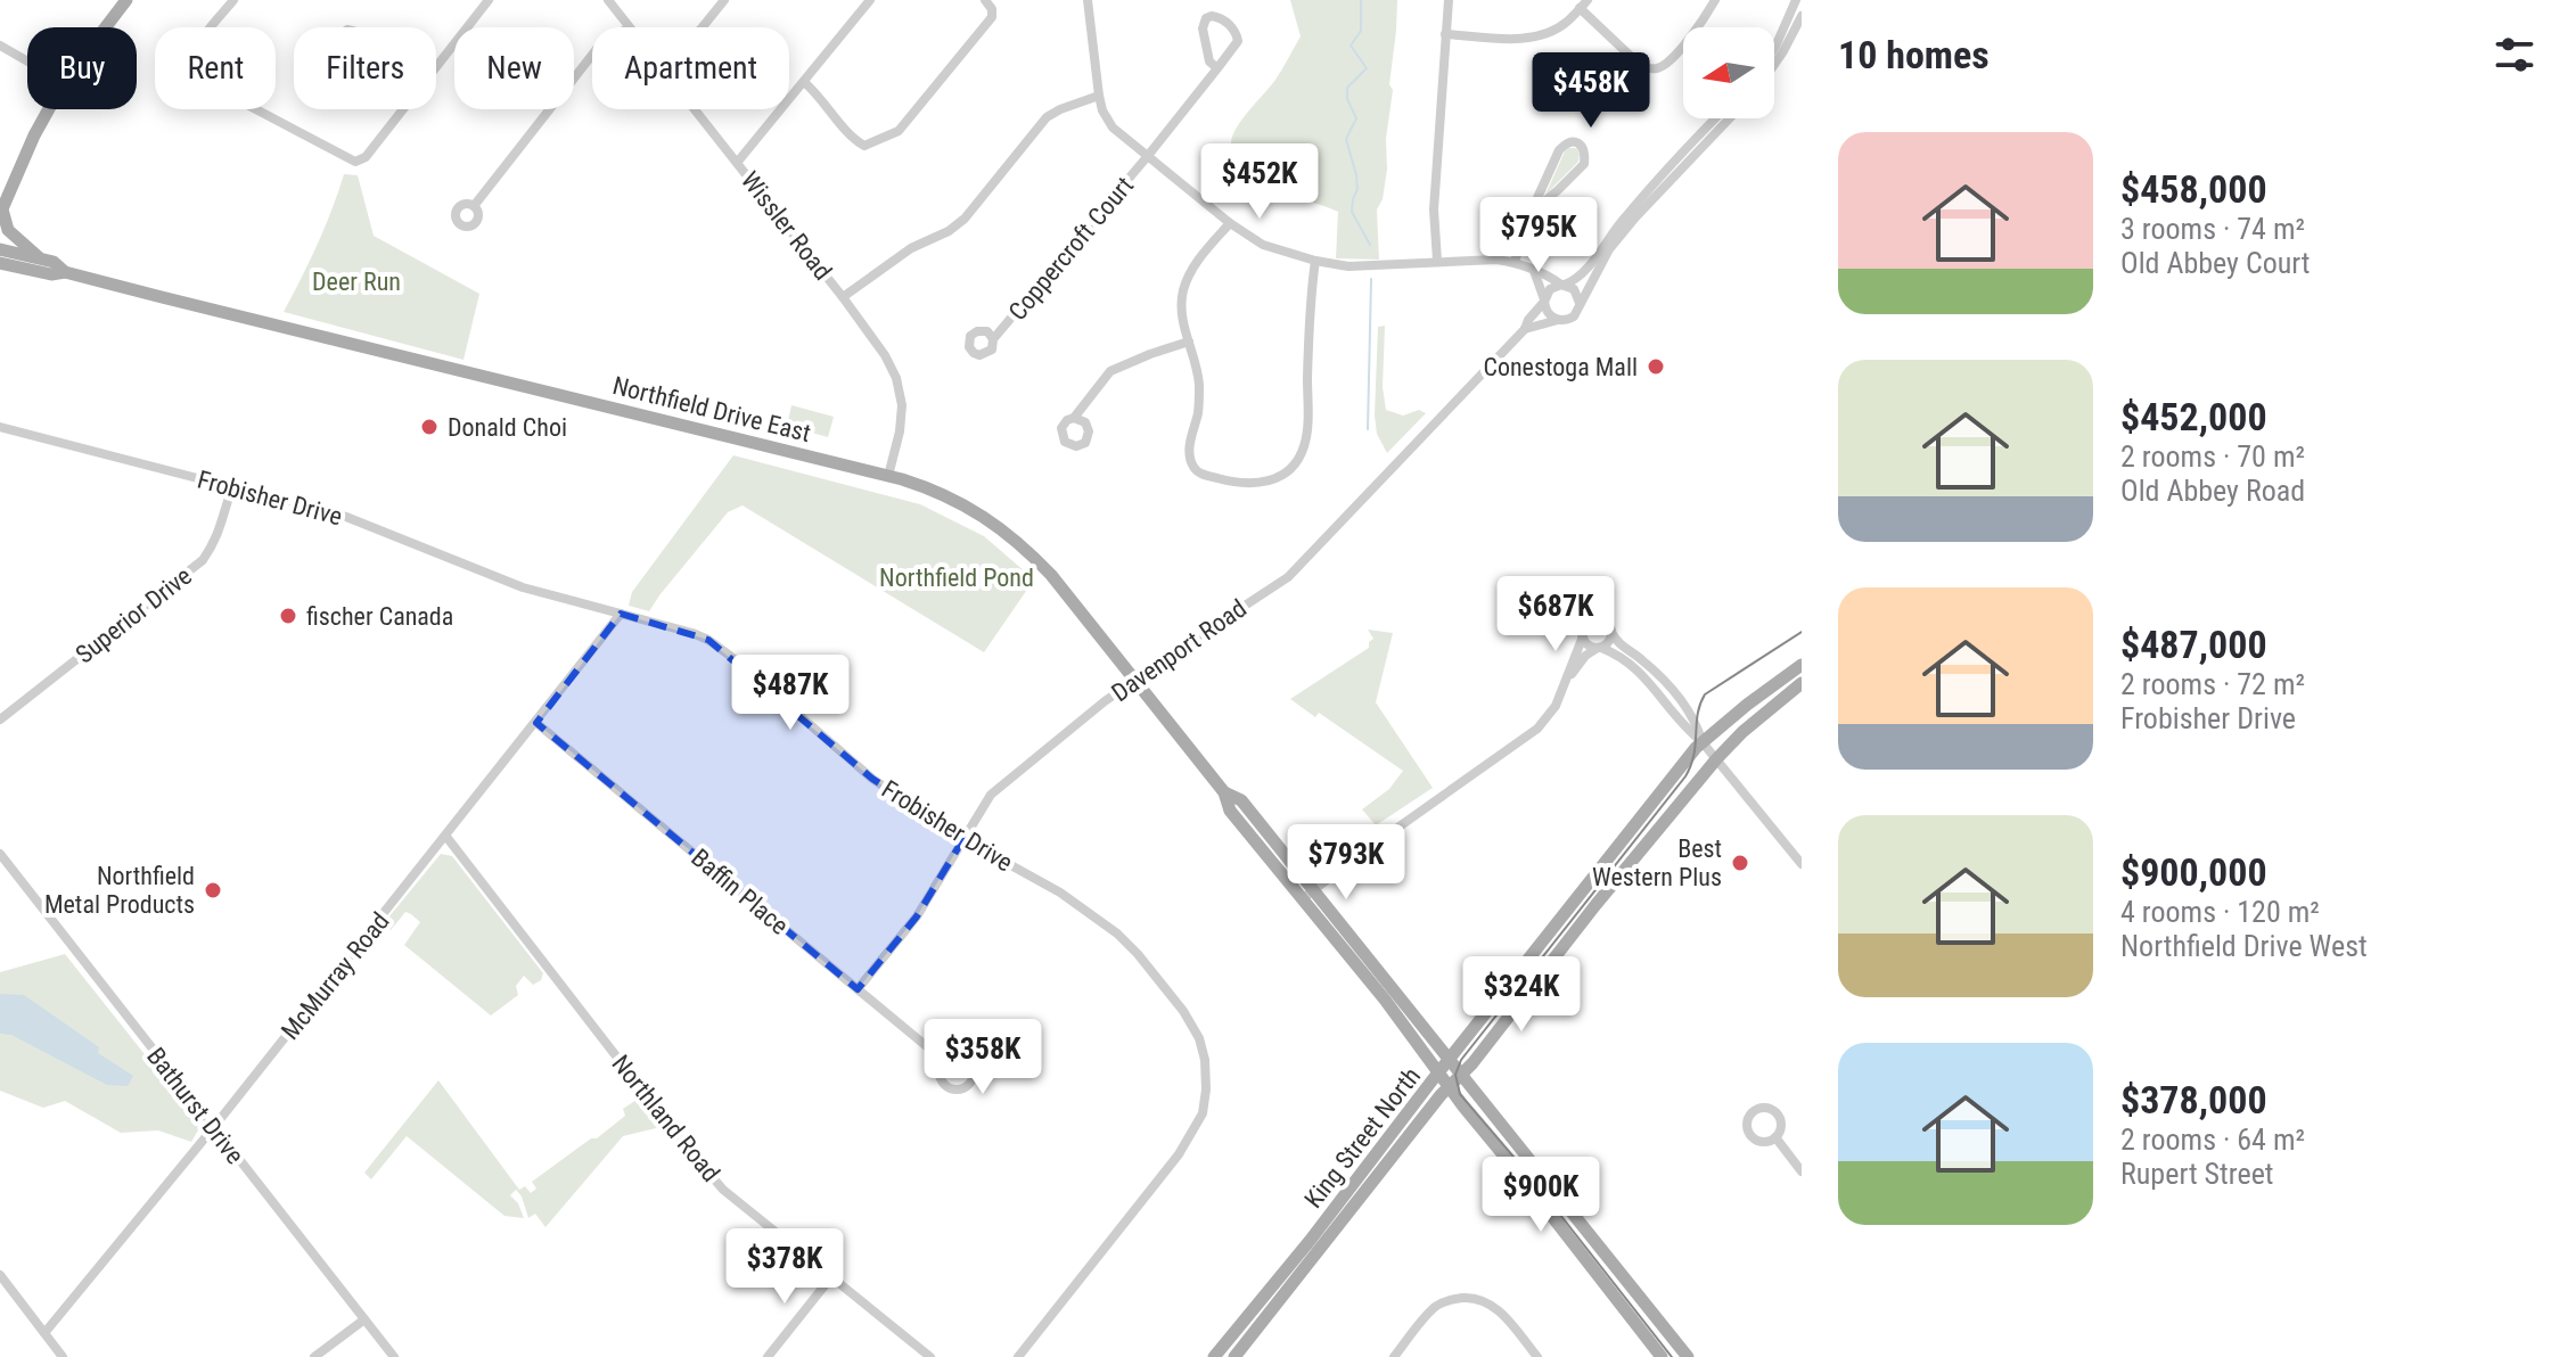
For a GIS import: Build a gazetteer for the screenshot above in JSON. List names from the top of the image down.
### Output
{
  "streets": {
    "main road": ["Northfield Drive East", "King Street North"],
    "street": [
      "Wissler Road",
      "Coppercroft Court",
      "Frobisher Drive",
      "Superior Drive",
      "Davenport Road",
      "Baffin Place",
      "McMurray Road",
      "Bathurst Drive",
      "Northland Road"
    ]
  },
  "crossings": [
    ["Wissler Road", "Northfield Drive East"],
    ["Northfield Drive East", "Davenport Road"],
    ["Northfield Drive East", "King Street North"],
    ["Frobisher Drive", "Superior Drive"],
    ["Frobisher Drive", "Davenport Road"],
    ["Frobisher Drive", "McMurray Road"],
    ["Davenport Road", "Baffin Place"],
    ["Baffin Place", "McMurray Road"],
    ["McMurray Road", "Bathurst Drive"],
    ["McMurray Road", "Northland Road"]
  ],
  "parks": ["Deer Run", "Northfield Pond"],
  "places": [
    "Conestoga Mall",
    "Donald Choi",
    "fischer Canada",
    "Best Western Plus",
    "Northfield Metal Products"
  ],
  "north": "left",
  "page": {
    "heading": "10 homes",
    "chip": [
      "Buy",
      "Rent",
      "Filters",
      "New",
      "Apartment"
    ],
    "price": [
      "$458K",
      "$452K",
      "$795K",
      "$687K",
      "$487K",
      "$793K",
      "$324K",
      "$358K",
      "$900K",
      "$378K"
    ],
    "list": [
      {
        "name": "$458,000",
        "note": "3 rooms · 74 m² · Old Abbey Court"
      },
      {
        "name": "$452,000",
        "note": "2 rooms · 70 m² · Old Abbey Road"
      },
      {
        "name": "$487,000",
        "note": "2 rooms · 72 m² · Frobisher Drive"
      },
      {
        "name": "$900,000",
        "note": "4 rooms · 120 m² · Northfield Drive West"
      },
      {
        "name": "$378,000",
        "note": "2 rooms · 64 m² · Rupert Street"
      }
    ]
  }
}
